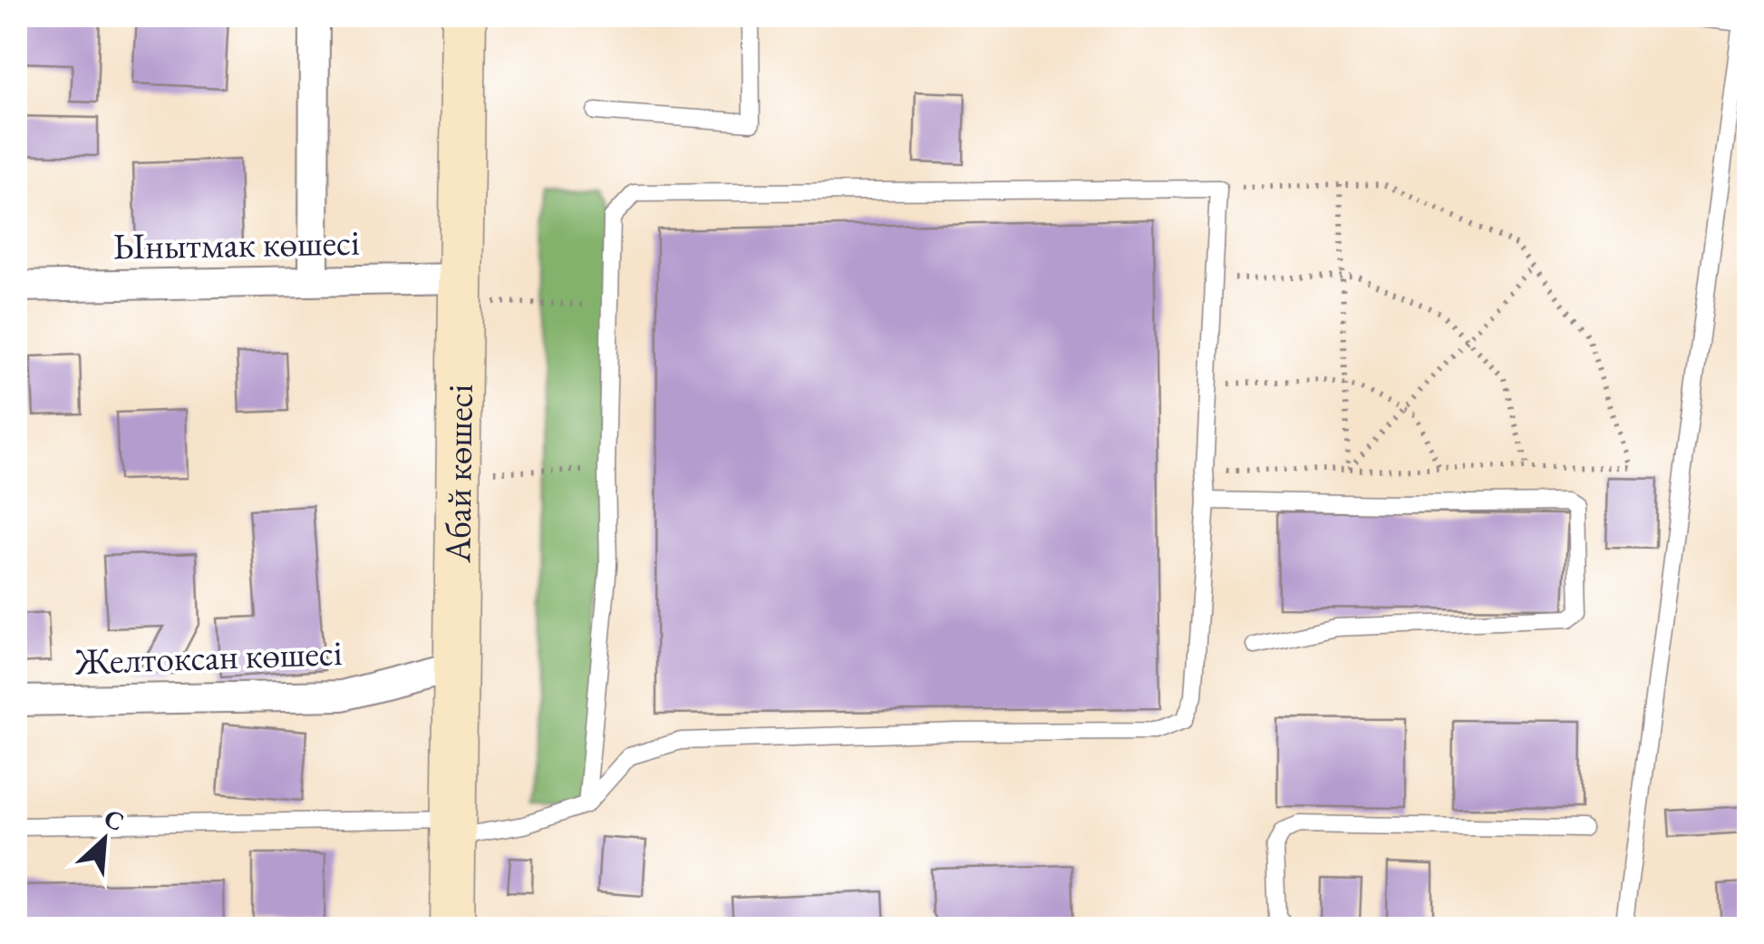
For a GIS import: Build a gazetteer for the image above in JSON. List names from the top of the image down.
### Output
{
  "streets": {
    "main road": ["Абай көшесі"],
    "street": ["Ынытмак көшесі", "Желтоксан көшесі"]
  },
  "crossings": [
    ["Ынытмак көшесі", "Абай көшесі"],
    ["Абай көшесі", "Желтоксан көшесі"]
  ],
  "north": "top right"
}
